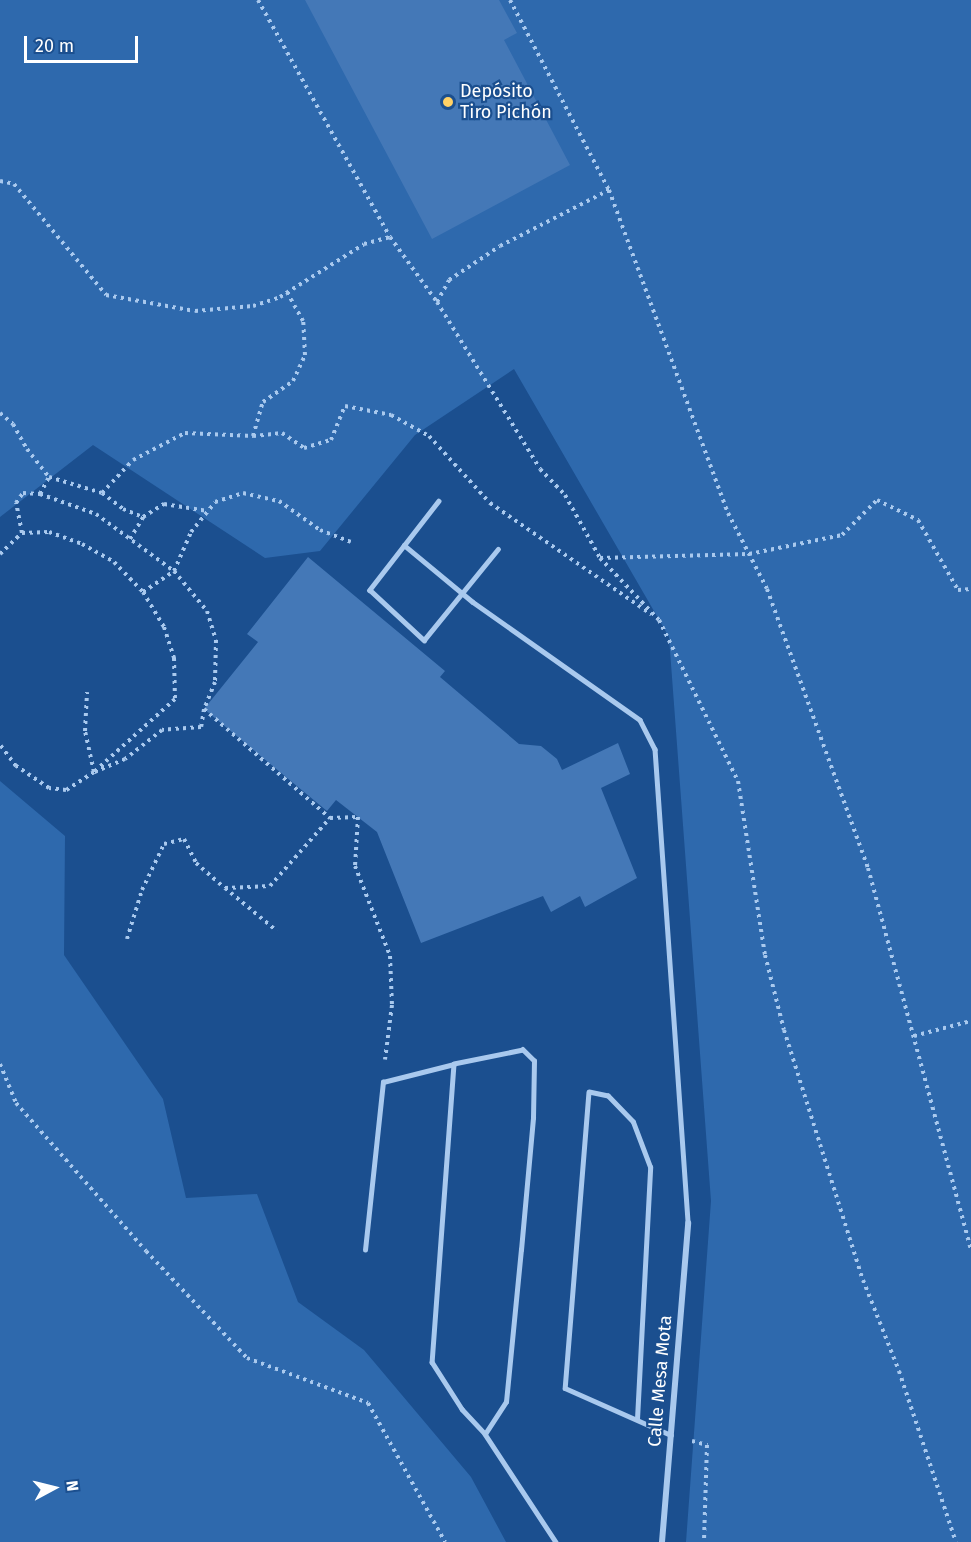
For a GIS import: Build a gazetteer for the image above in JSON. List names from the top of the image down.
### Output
{
  "streets": {
    "street": ["Calle Mesa Mota"]
  },
  "places": ["Depósito Tiro Pichón"],
  "scale_bar": "20 m",
  "north": "right"
}
